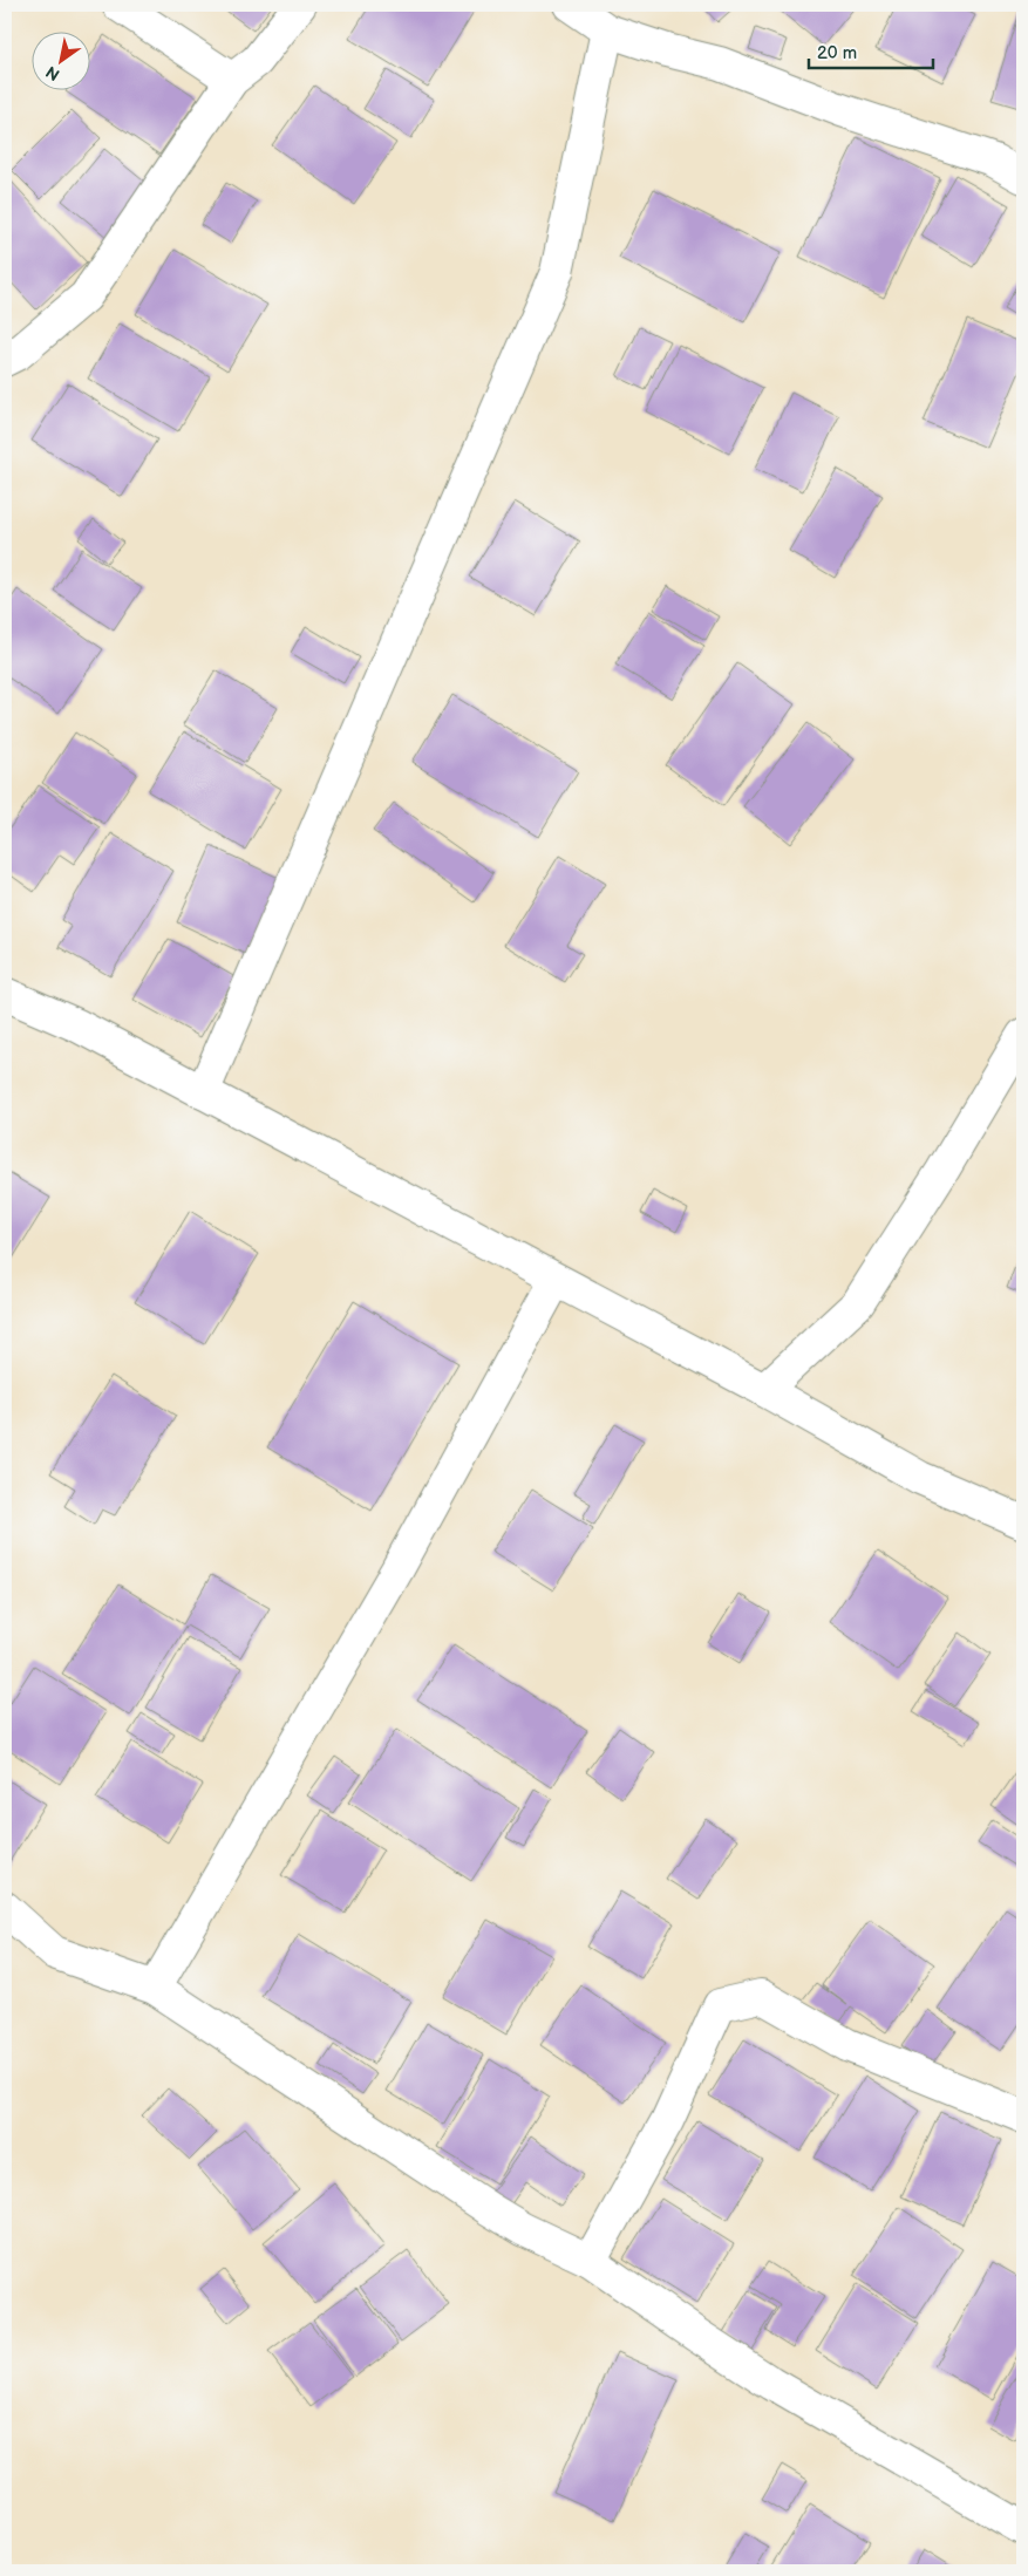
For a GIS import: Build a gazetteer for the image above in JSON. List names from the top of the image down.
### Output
{
  "scale_bar": "20 m",
  "north": "bottom left"
}
